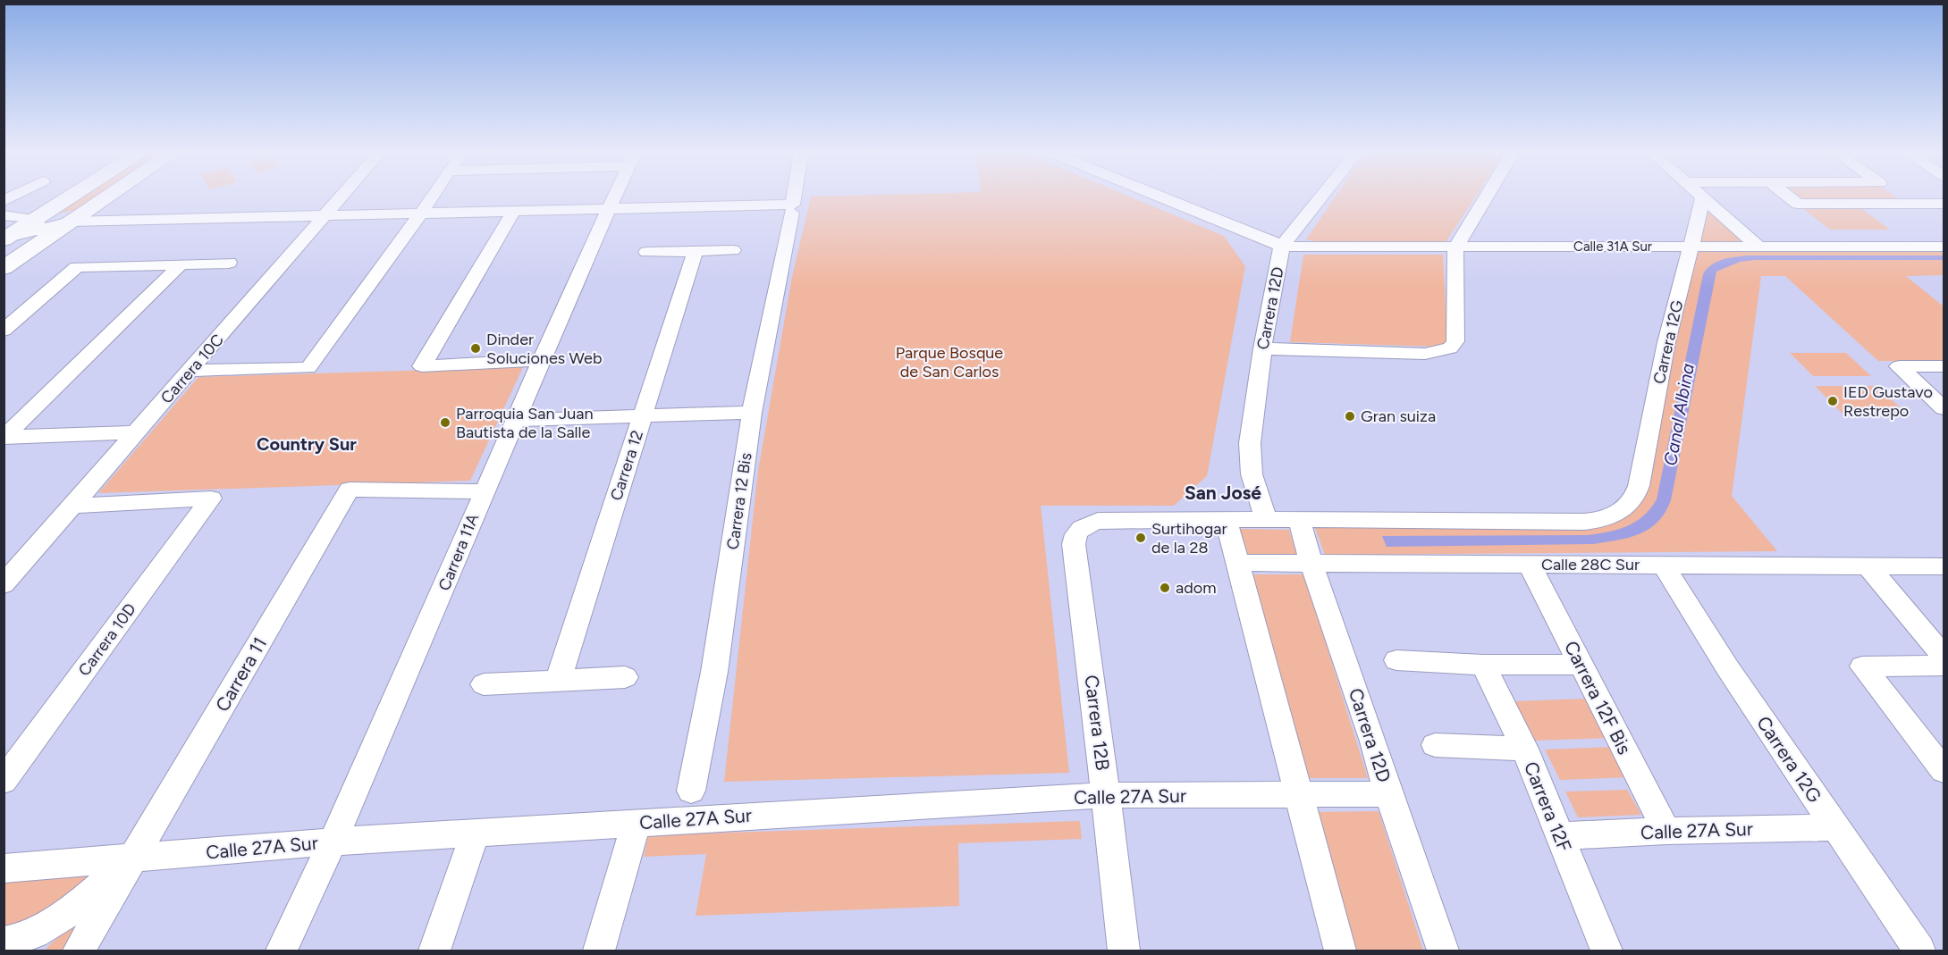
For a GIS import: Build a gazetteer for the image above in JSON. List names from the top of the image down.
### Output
{
  "streets": {
    "street": [
      "Calle 31A Sur",
      "Carrera 12D",
      "Carrera 12G",
      "Carrera 10C",
      "Carrera 12",
      "Carrera 12 Bis",
      "Carrera 11A",
      "Calle 28C Sur",
      "Carrera 10D",
      "Carrera 11",
      "Carrera 12F Bis",
      "Carrera 12B",
      "Calle 27A Sur",
      "Carrera 12F"
    ]
  },
  "crossings": [
    ["Calle 31A Sur", "Carrera 12D"],
    ["Calle 31A Sur", "Carrera 12G"],
    ["Carrera 12D", "Carrera 12G"],
    ["Carrera 12D", "Calle 28C Sur"],
    ["Carrera 12D", "Calle 27A Sur"],
    ["Carrera 12G", "Calle 28C Sur"],
    ["Carrera 12G", "Calle 27A Sur"],
    ["Carrera 10C", "Carrera 10D"],
    ["Carrera 11A", "Carrera 11"],
    ["Carrera 11A", "Calle 27A Sur"],
    ["Calle 28C Sur", "Carrera 12F Bis"],
    ["Carrera 11", "Calle 27A Sur"],
    ["Carrera 12F Bis", "Calle 27A Sur"],
    ["Carrera 12B", "Calle 27A Sur"],
    ["Calle 27A Sur", "Carrera 12F"]
  ],
  "districts": ["Country Sur", "San José"],
  "water": ["Canal Albina"],
  "parks": ["Parque Bosque de San Carlos"],
  "places": [
    "Dinder Soluciones Web",
    "IED Gustavo Restrepo",
    "Gran suiza",
    "Parroquia San Juan Bautista de la Salle",
    "Surtihogar de la 28",
    "adom"
  ]
}
